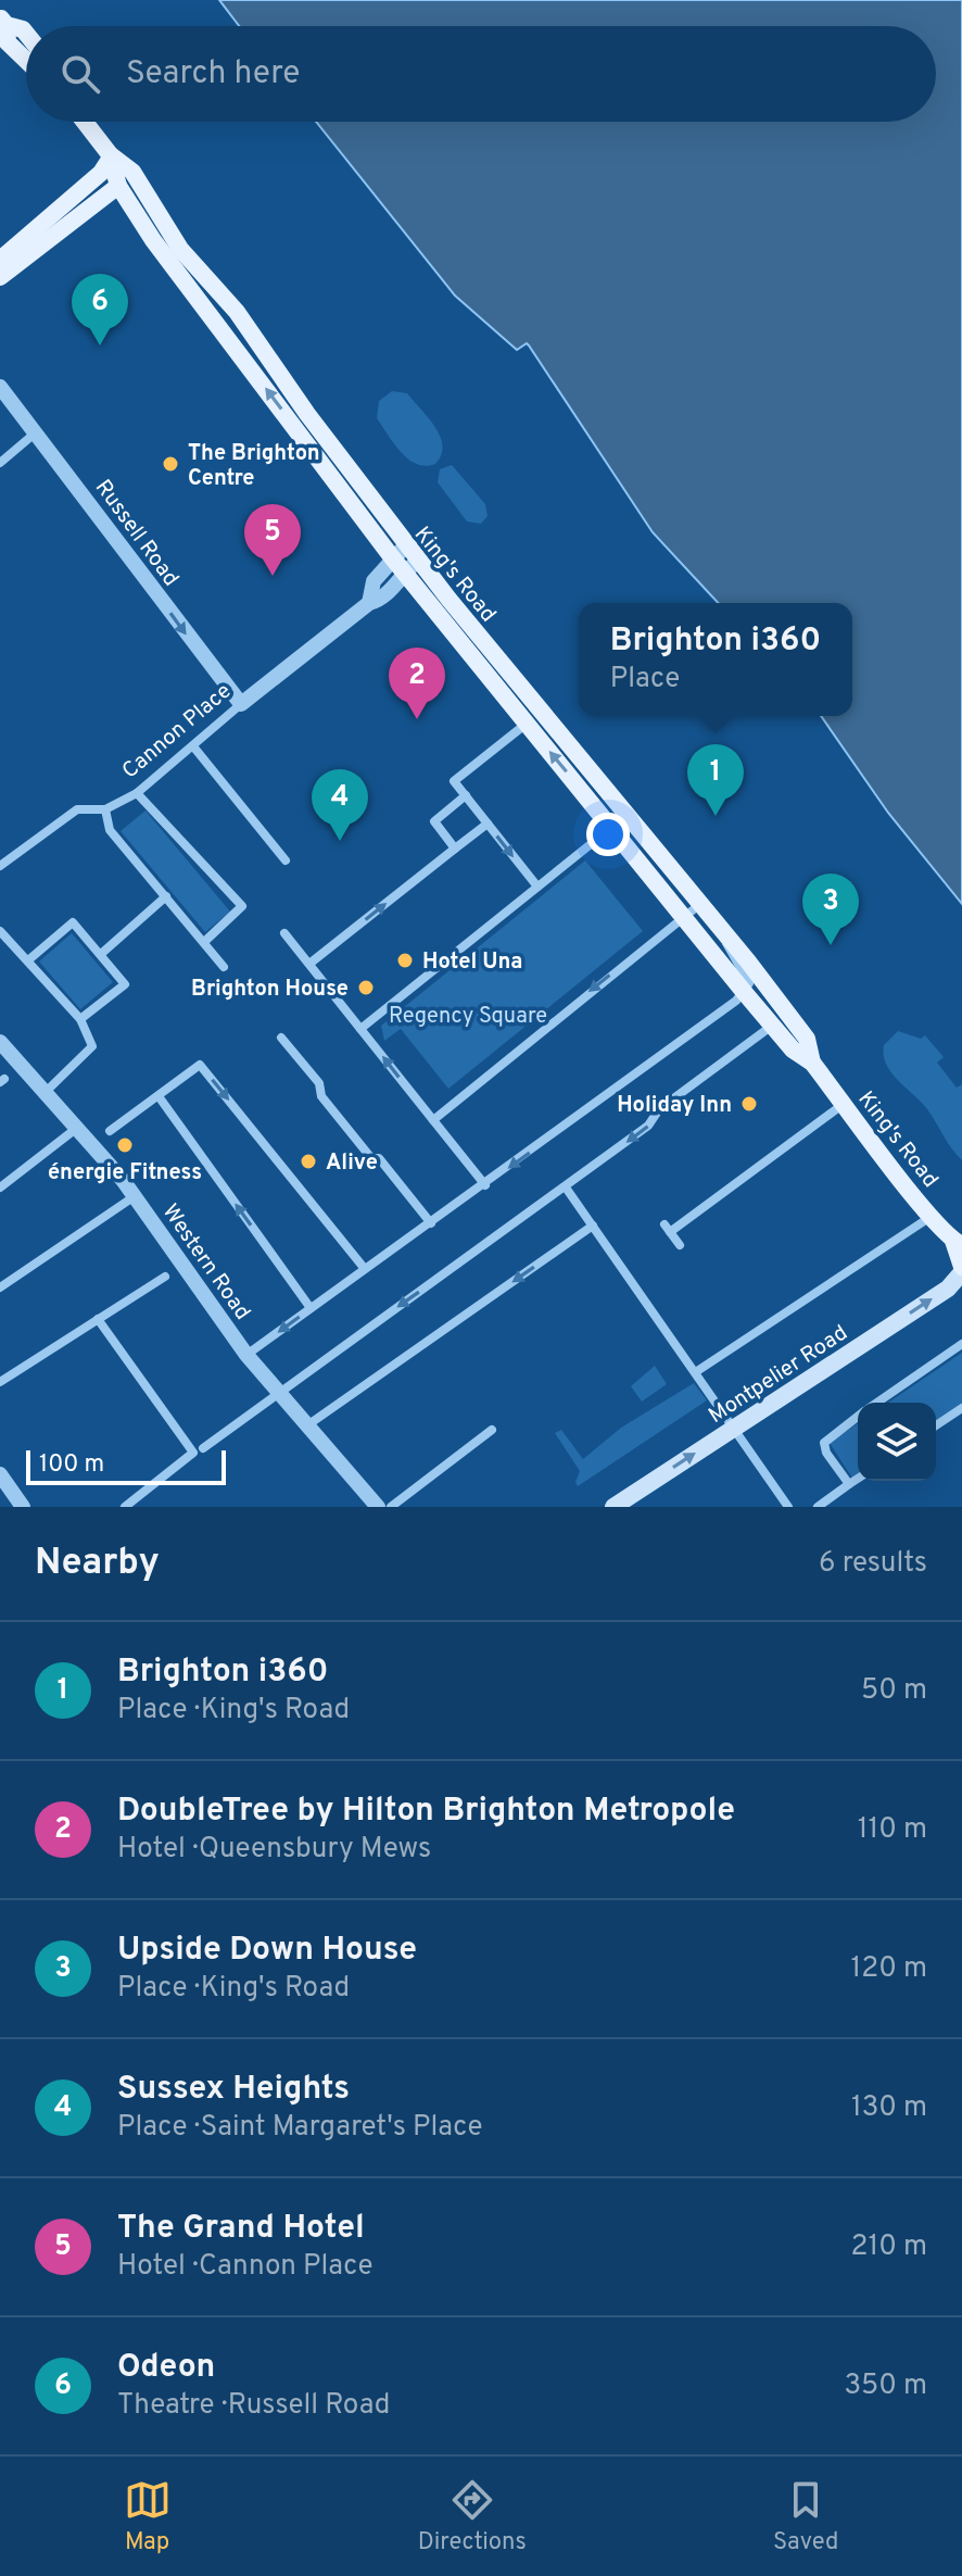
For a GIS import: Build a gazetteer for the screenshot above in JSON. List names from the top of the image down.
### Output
{
  "streets": {
    "main road": ["King's Road", "Montpelier Road"],
    "street": ["Russell Road", "Cannon Place", "Western Road"]
  },
  "crossings": [
    ["Russell Road", "Cannon Place"],
    ["King's Road", "Cannon Place"],
    ["King's Road", "Montpelier Road"]
  ],
  "one_way": ["Russell Road", "Montpelier Road"],
  "parks": ["Regency Square"],
  "places": [
    "The Brighton Centre",
    "Hotel Una",
    "Brighton House",
    "Holiday Inn",
    "énergie Fitness",
    "Alive"
  ],
  "scale_bar": "100 m",
  "page": {
    "search": "Search here",
    "pins": [
      "6",
      "5",
      "2",
      "1",
      "4",
      "3"
    ],
    "popup": ["Brighton i360", "Place"],
    "scale": "100 m",
    "heading": ["Nearby", "6 results"],
    "list": [
      {
        "mark": "1",
        "name": "Brighton i360",
        "note": "Place · King's Road",
        "value": "50 m"
      },
      {
        "mark": "2",
        "name": "DoubleTree by Hilton Brighton Metropole",
        "note": "Hotel · Queensbury Mews",
        "value": "110 m"
      },
      {
        "mark": "3",
        "name": "Upside Down House",
        "note": "Place · King's Road",
        "value": "120 m"
      },
      {
        "mark": "4",
        "name": "Sussex Heights",
        "note": "Place · Saint Margaret's Place",
        "value": "130 m"
      },
      {
        "mark": "5",
        "name": "The Grand Hotel",
        "note": "Hotel · Cannon Place",
        "value": "210 m"
      },
      {
        "mark": "6",
        "name": "Odeon",
        "note": "Theatre · Russell Road",
        "value": "350 m"
      }
    ],
    "nav": ["Map", "Directions", "Saved"]
  }
}
